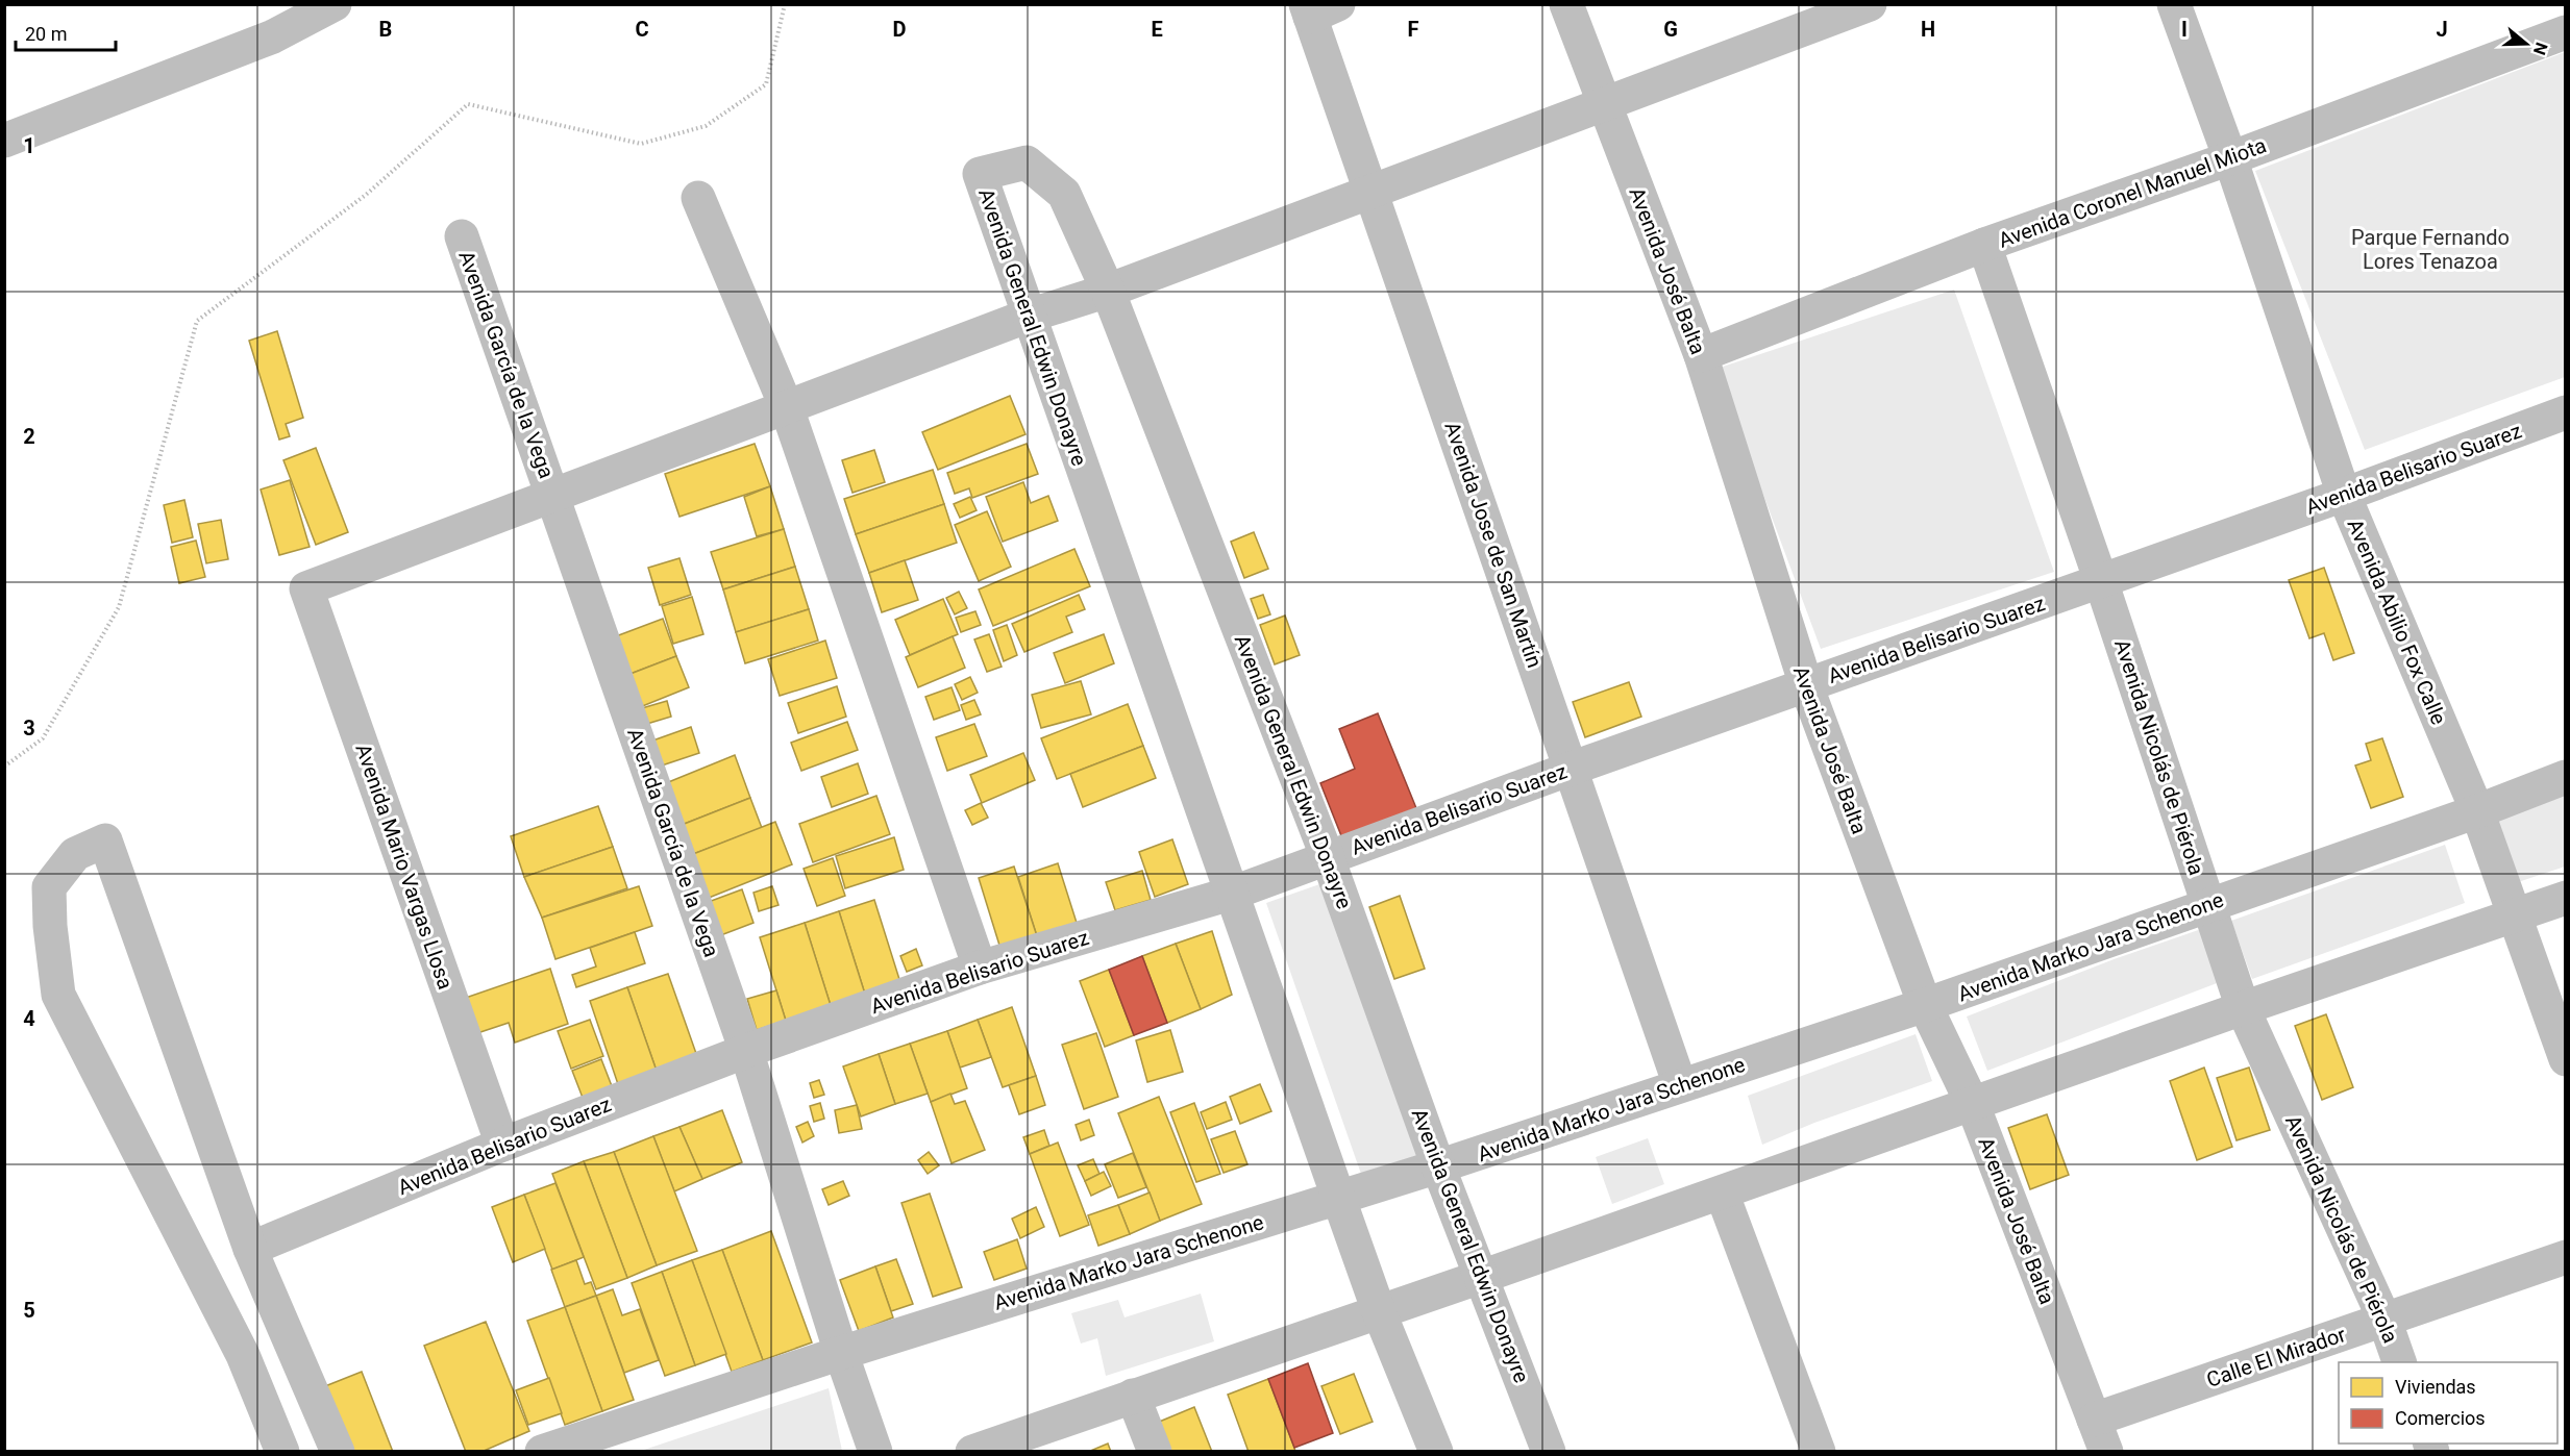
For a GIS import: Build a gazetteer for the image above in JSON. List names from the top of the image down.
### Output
{
  "streets": {
    "street": [
      "Avenida Coronel Manuel Miota",
      "Avenida José Balta",
      "Avenida General Edwin Donayre",
      "Avenida García de la Vega",
      "Avenida Belisario Suarez",
      "Avenida Jose de San Martín",
      "Avenida Abilio Fox Calle",
      "Avenida Nicolás de Piérola",
      "Avenida Mario Vargas Llosa",
      "Avenida Marko Jara Schenone",
      "Calle El Mirador"
    ]
  },
  "crossings": [
    ["Avenida Coronel Manuel Miota", "Avenida José Balta"],
    ["Avenida Coronel Manuel Miota", "Avenida Abilio Fox Calle"],
    ["Avenida Coronel Manuel Miota", "Avenida Nicolás de Piérola"],
    ["Avenida José Balta", "Avenida Belisario Suarez"],
    ["Avenida José Balta", "Avenida Marko Jara Schenone"],
    ["Avenida José Balta", "Calle El Mirador"],
    ["Avenida General Edwin Donayre", "Avenida Belisario Suarez"],
    ["Avenida General Edwin Donayre", "Avenida Marko Jara Schenone"],
    ["Avenida García de la Vega", "Avenida Belisario Suarez"],
    ["Avenida García de la Vega", "Avenida Mario Vargas Llosa"],
    ["Avenida García de la Vega", "Avenida Marko Jara Schenone"],
    ["Avenida Belisario Suarez", "Avenida Jose de San Martín"],
    ["Avenida Belisario Suarez", "Avenida Abilio Fox Calle"],
    ["Avenida Belisario Suarez", "Avenida Nicolás de Piérola"],
    ["Avenida Belisario Suarez", "Avenida Mario Vargas Llosa"],
    ["Avenida Jose de San Martín", "Avenida Marko Jara Schenone"],
    ["Avenida Abilio Fox Calle", "Avenida Marko Jara Schenone"],
    ["Avenida Nicolás de Piérola", "Avenida Marko Jara Schenone"],
    ["Avenida Nicolás de Piérola", "Calle El Mirador"]
  ],
  "parks": ["Parque Fernando Lores Tenazoa"],
  "legend": ["Viviendas", "Comercios"],
  "scale_bar": "20 m",
  "north": "right",
  "grid": {
    "columns": [
      "B",
      "C",
      "D",
      "E",
      "F",
      "G",
      "H",
      "I",
      "J"
    ],
    "rows": [
      "1",
      "2",
      "3",
      "4",
      "5"
    ]
  }
}
